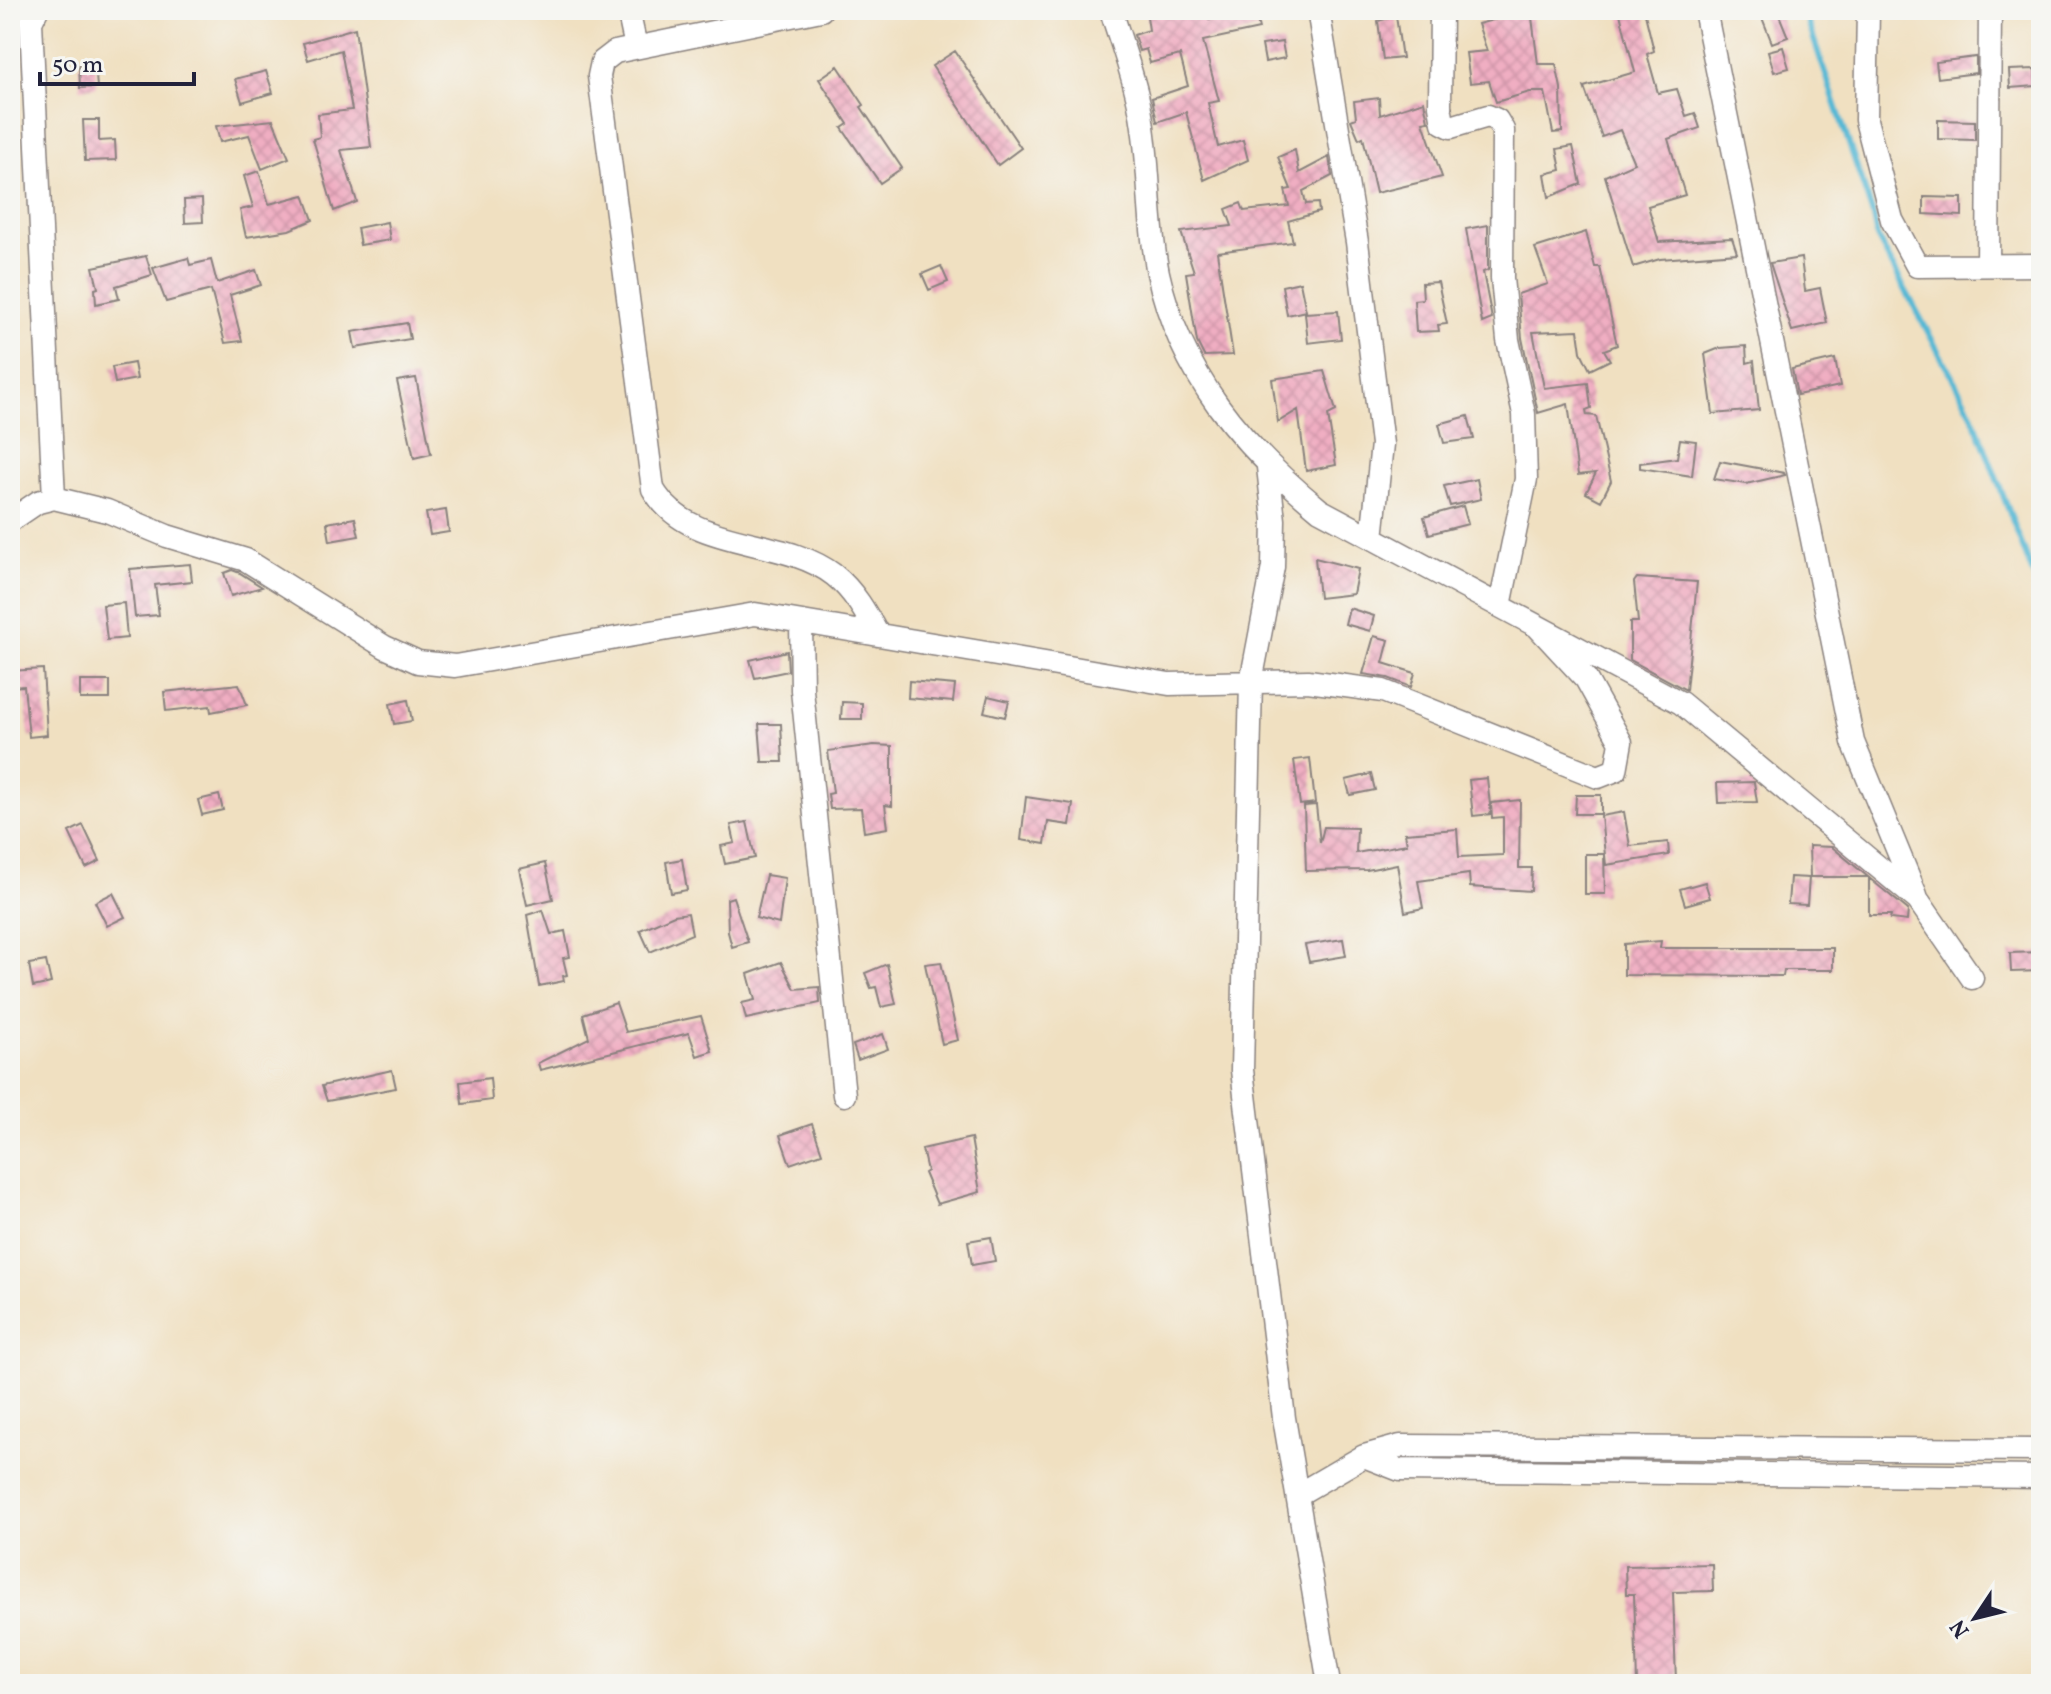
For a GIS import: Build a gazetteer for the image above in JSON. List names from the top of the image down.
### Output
{
  "scale_bar": "50 m",
  "north": "bottom left"
}
